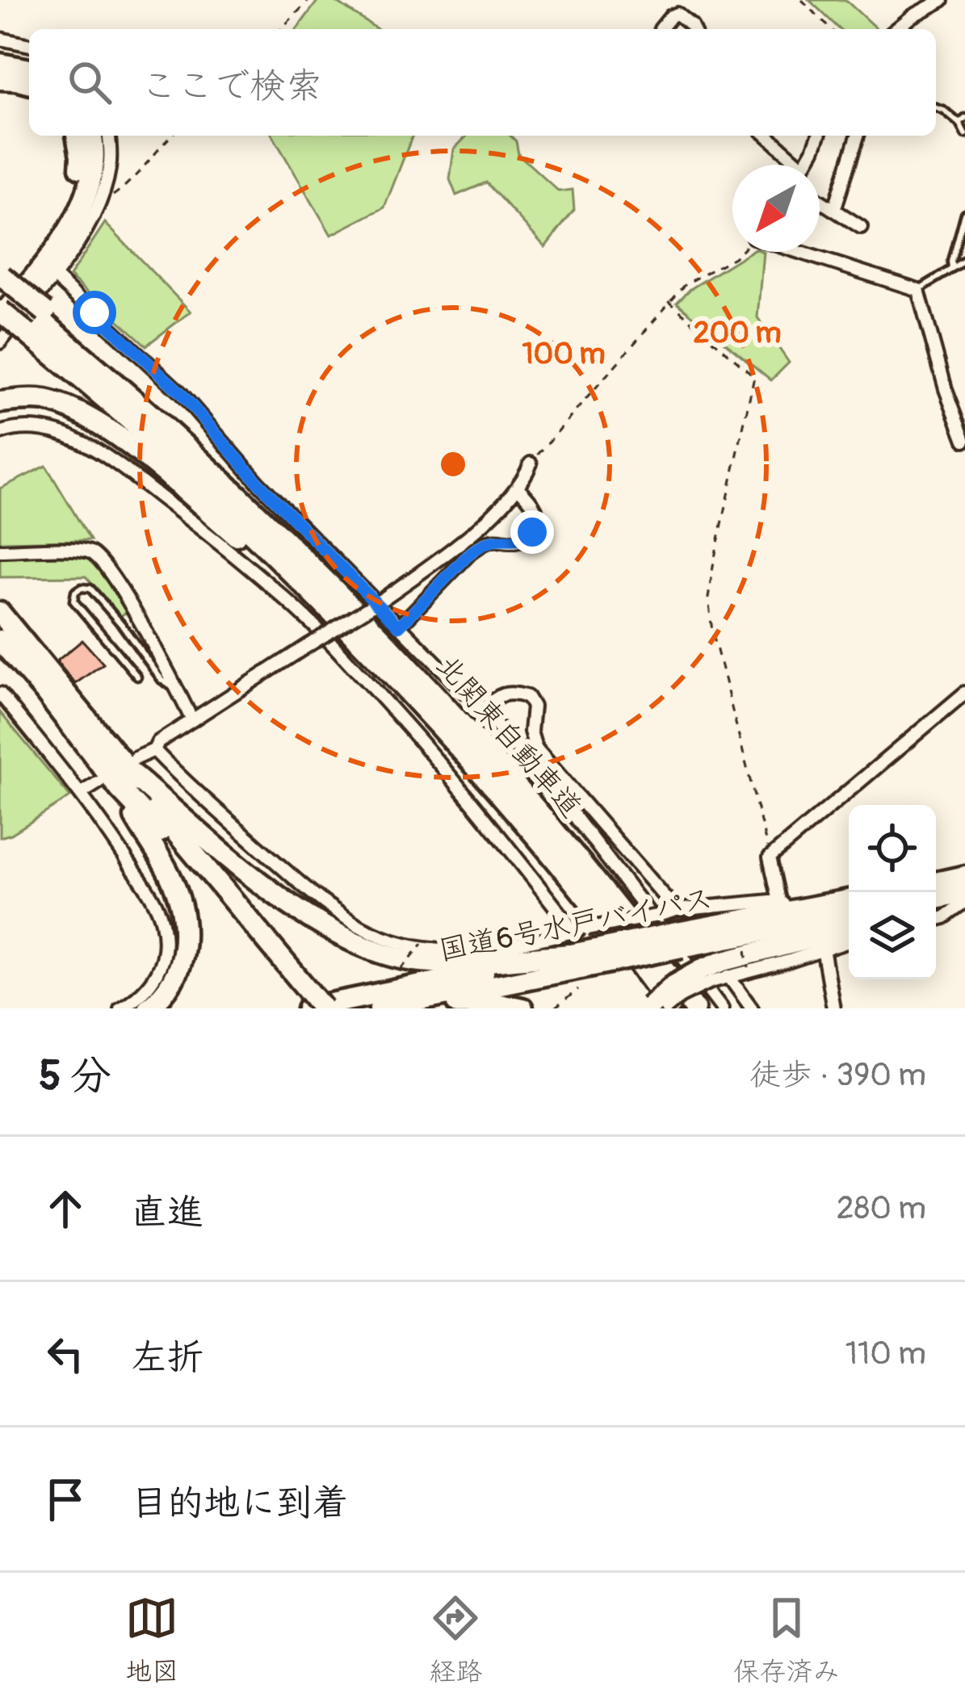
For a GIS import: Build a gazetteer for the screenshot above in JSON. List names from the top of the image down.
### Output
{
  "streets": {
    "highway": ["北関東自動車道", "国道6号水戸バイパス"]
  },
  "north": "bottom left",
  "page": {
    "search": "ここで検索",
    "heading": ["5 分", "徒歩 · 390 m"],
    "list": [
      ["直進", "280 m"],
      ["左折", "110 m"],
      "目的地に到着"
    ],
    "nav": ["地図", "経路", "保存済み"]
  },
  "rings": ["200 m", "100 m"]
}
